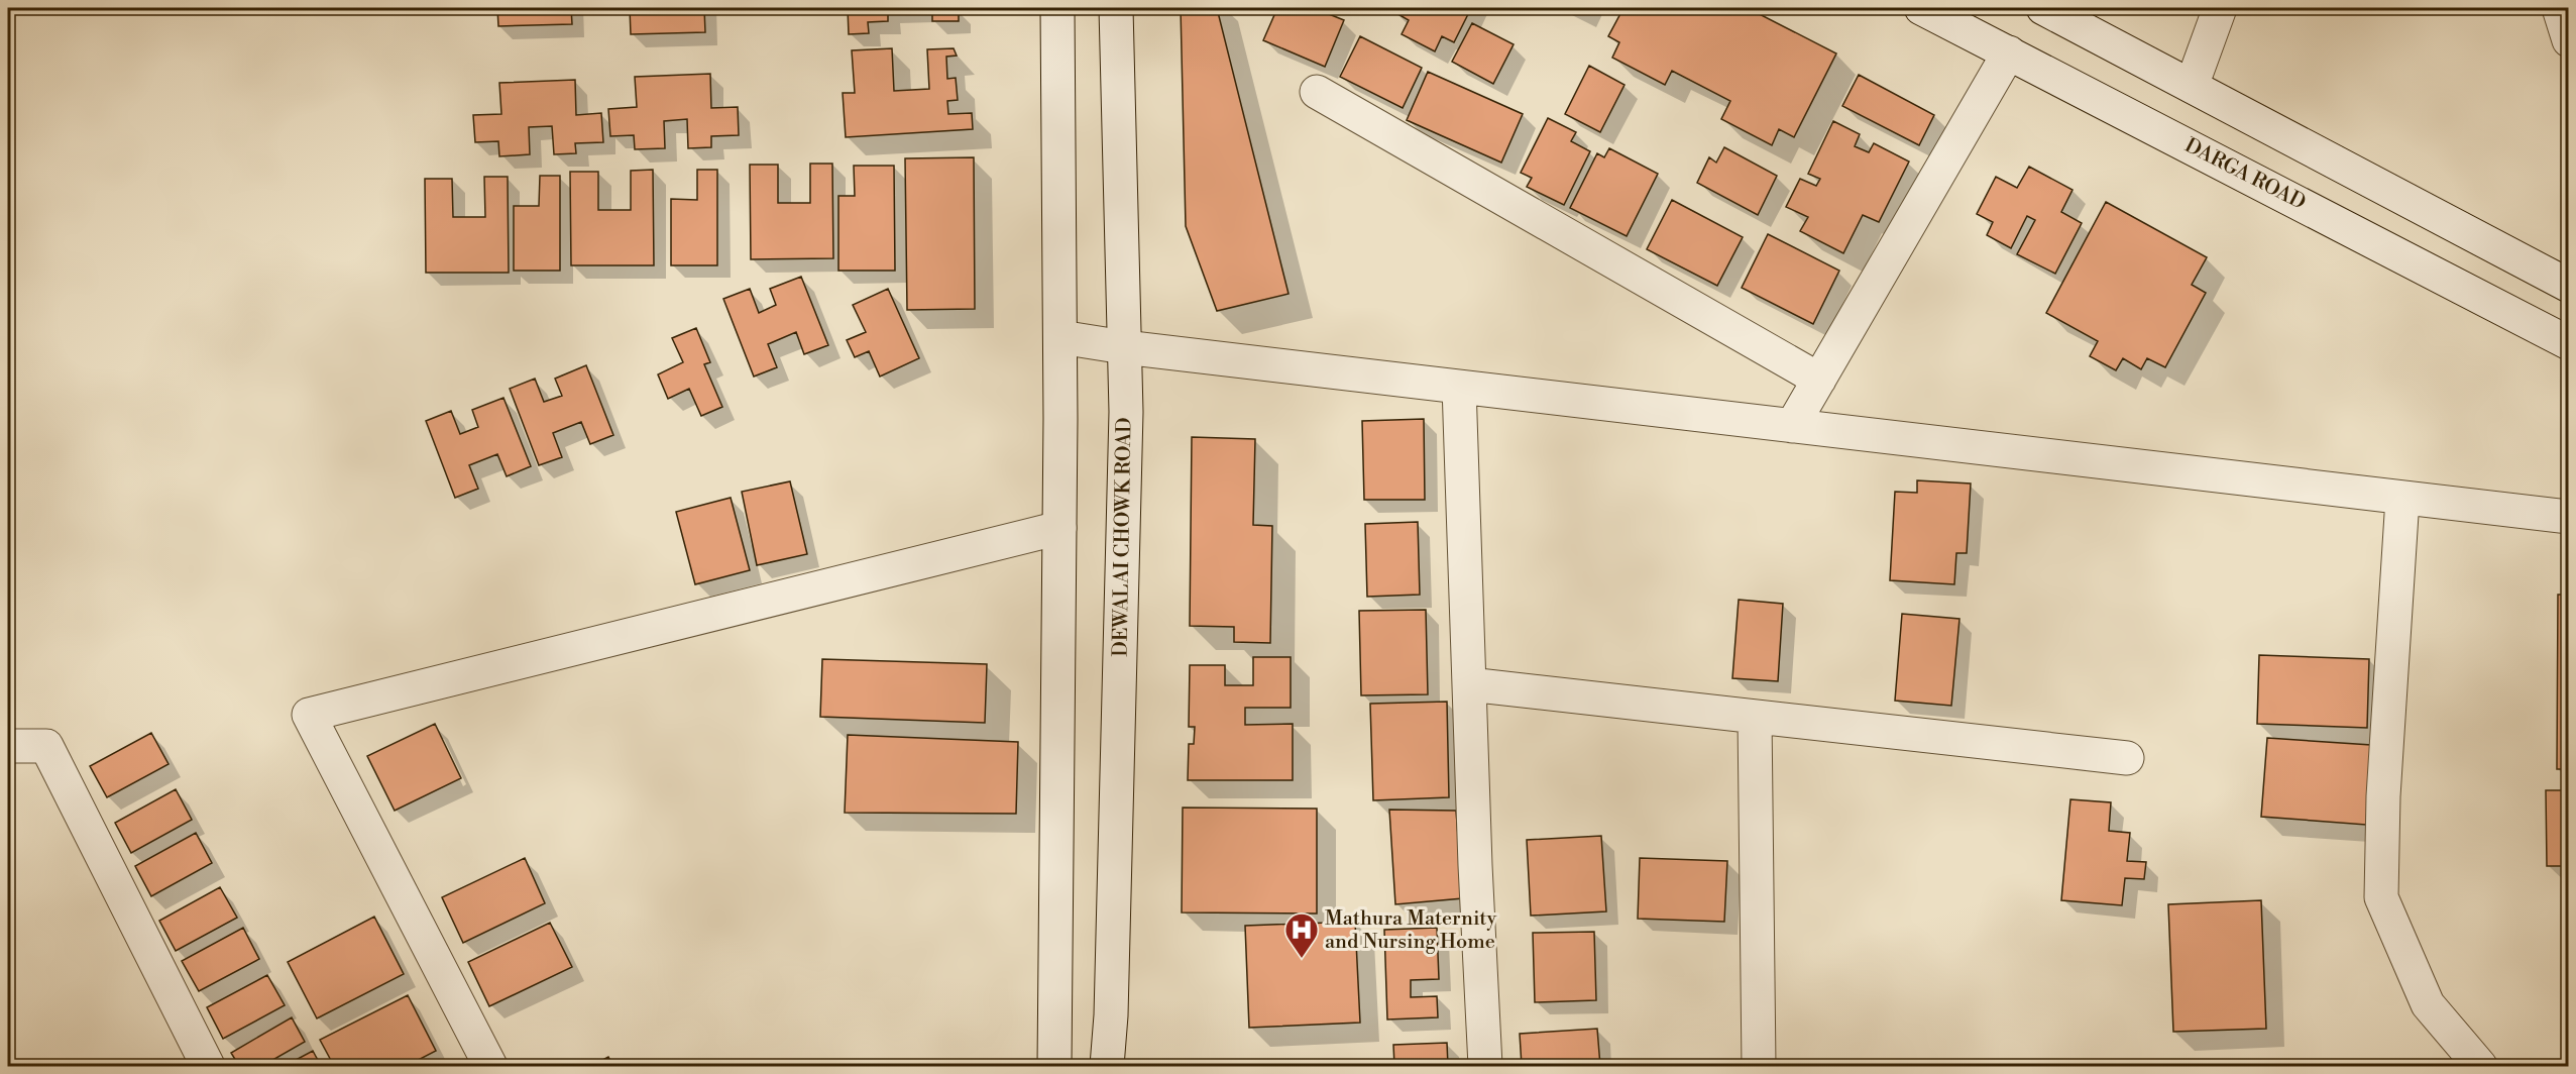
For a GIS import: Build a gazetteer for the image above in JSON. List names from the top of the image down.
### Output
{
  "streets": {
    "street": ["DARGA ROAD", "DEWALAI CHOWK ROAD"]
  },
  "places": {
    "hospital": ["Mathura Maternity and Nursing Home"]
  }
}
